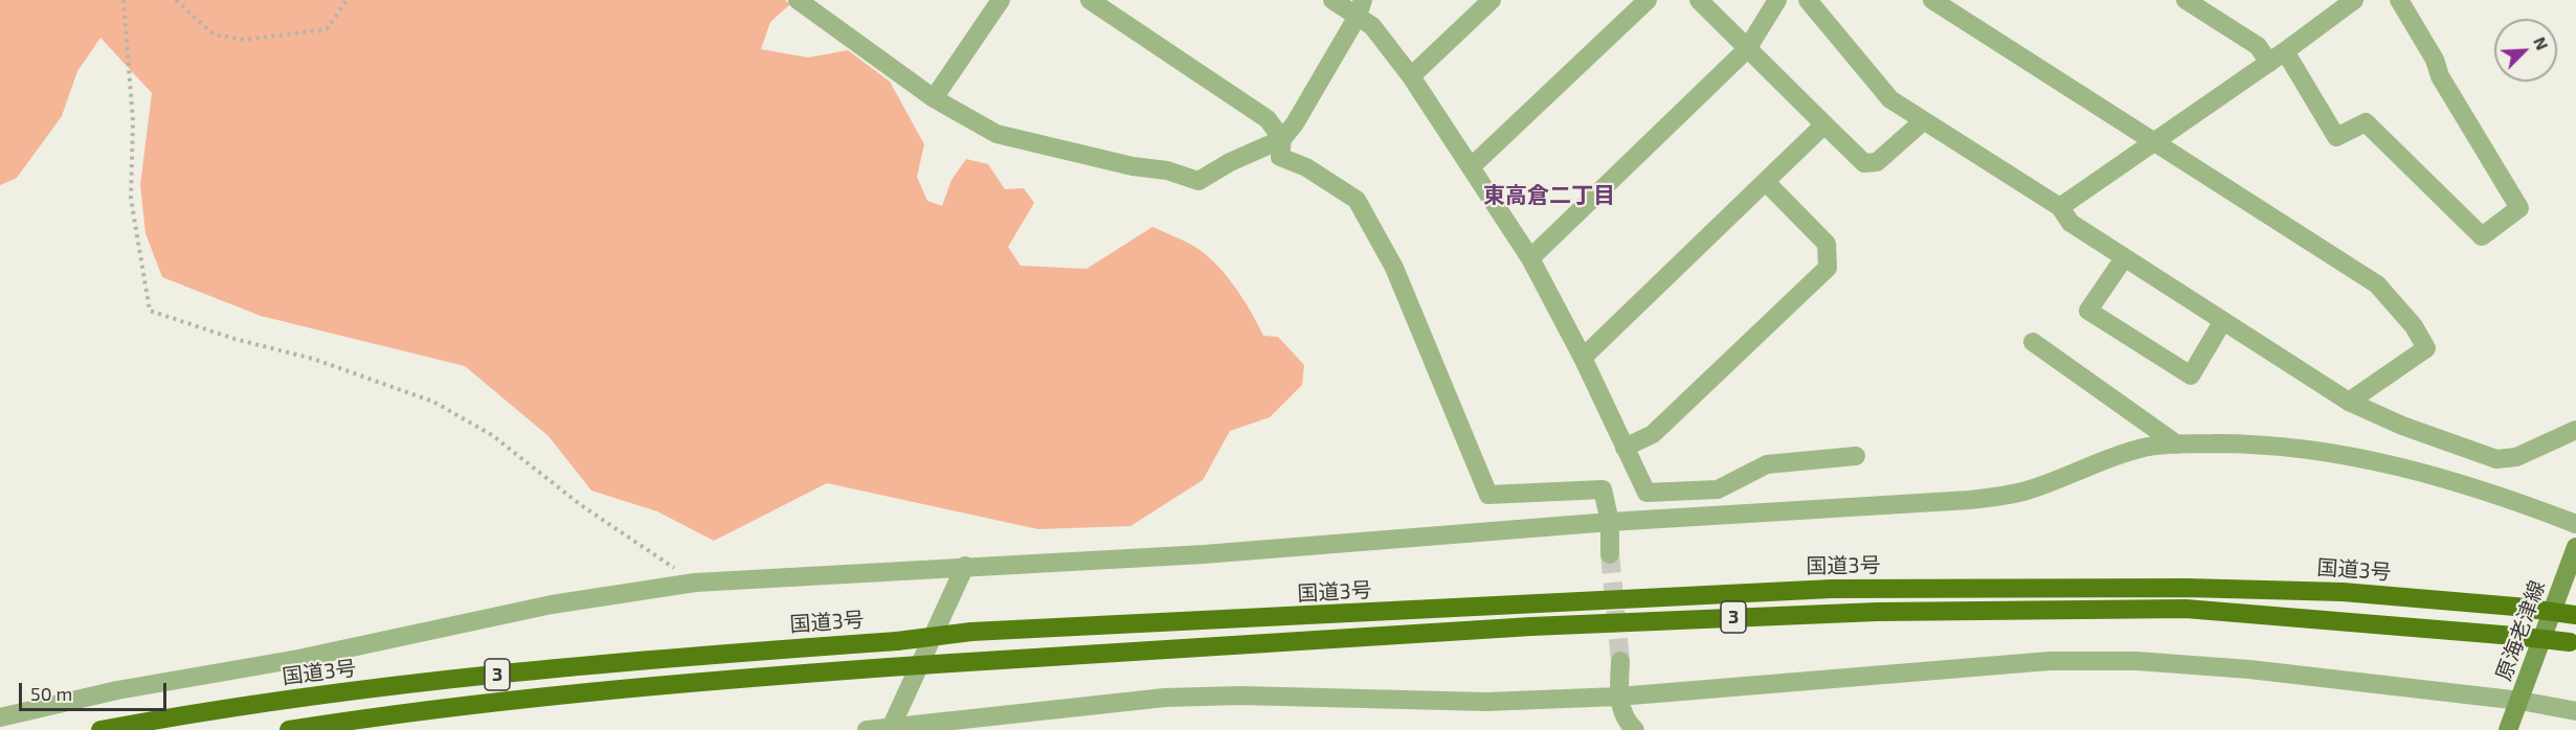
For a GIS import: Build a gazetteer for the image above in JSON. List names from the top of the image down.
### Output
{
  "streets": {
    "highway": ["国道3号", "3"],
    "main road": ["原海老津線"]
  },
  "districts": ["東高倉二丁目"],
  "scale_bar": "50 m",
  "north": "top right"
}
